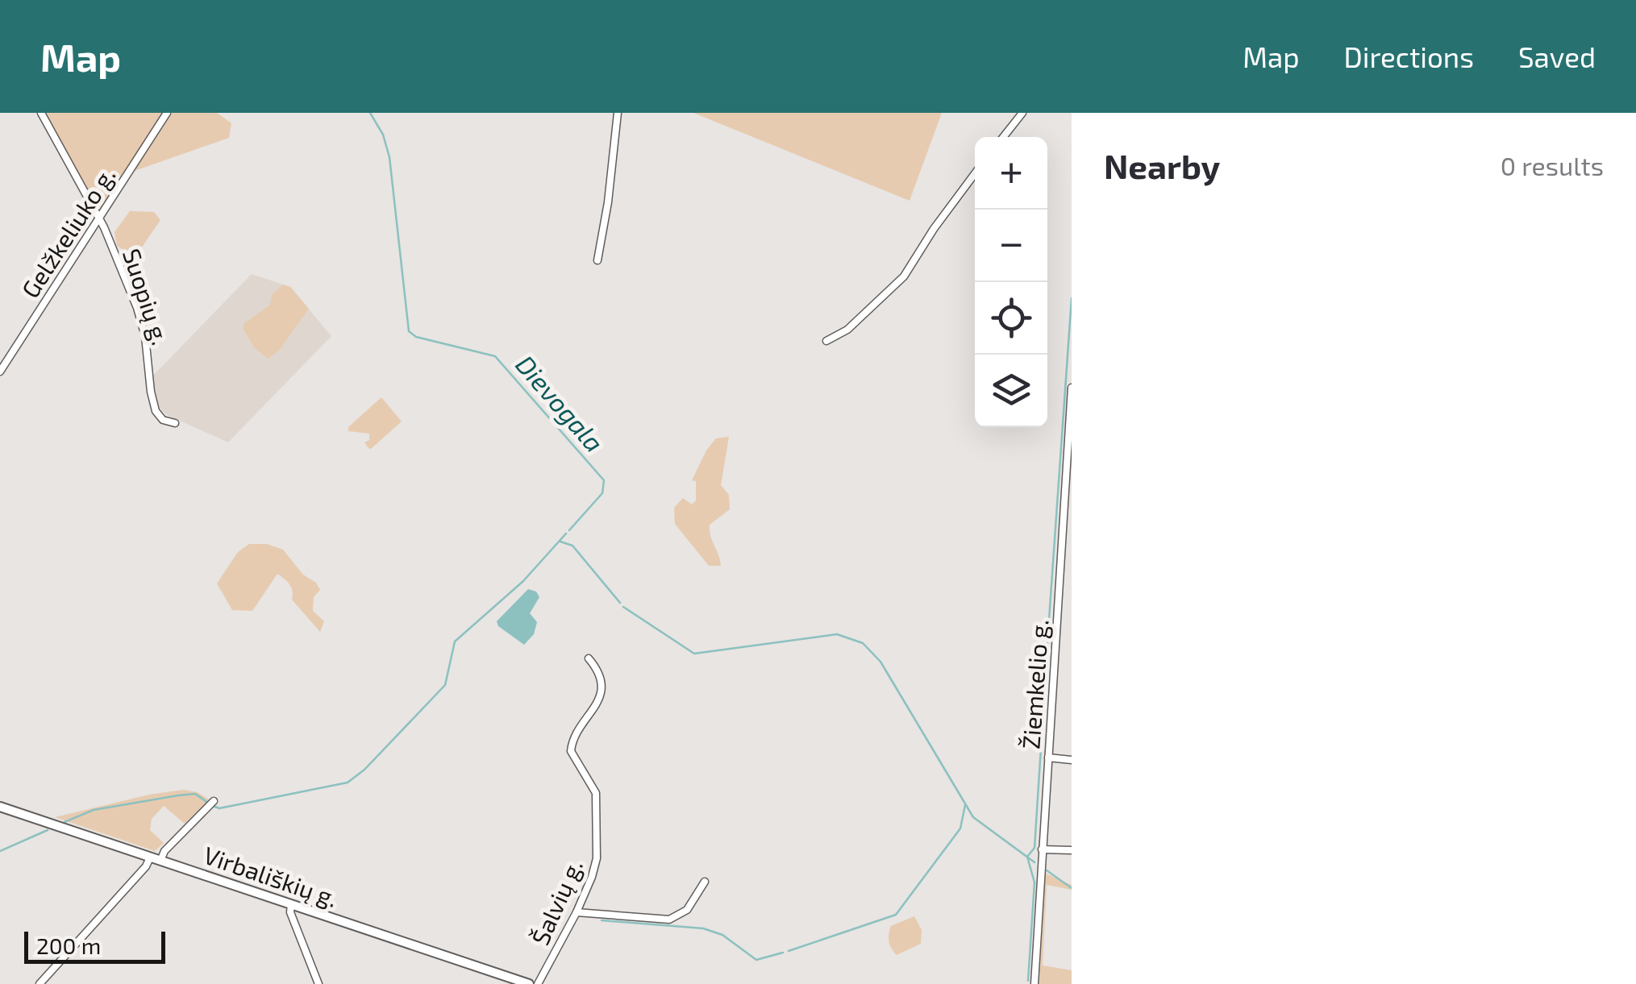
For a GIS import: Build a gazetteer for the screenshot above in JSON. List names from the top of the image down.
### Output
{
  "streets": {
    "main road": ["Virbališkių g."],
    "street": [
      "Gelžkeliuko g.",
      "Suopių g.",
      "Žiemkelio g.",
      "Šalvių g."
    ]
  },
  "crossings": [
    ["Gelžkeliuko g.", "Suopių g."]
  ],
  "water": ["Dievogala"],
  "scale_bar": "200 m",
  "page": {
    "header": "Map",
    "nav": ["Map", "Directions", "Saved"],
    "heading": ["Nearby", "0 results"],
    "map_buttons": ["+", "−"],
    "scale": "200 m"
  }
}
